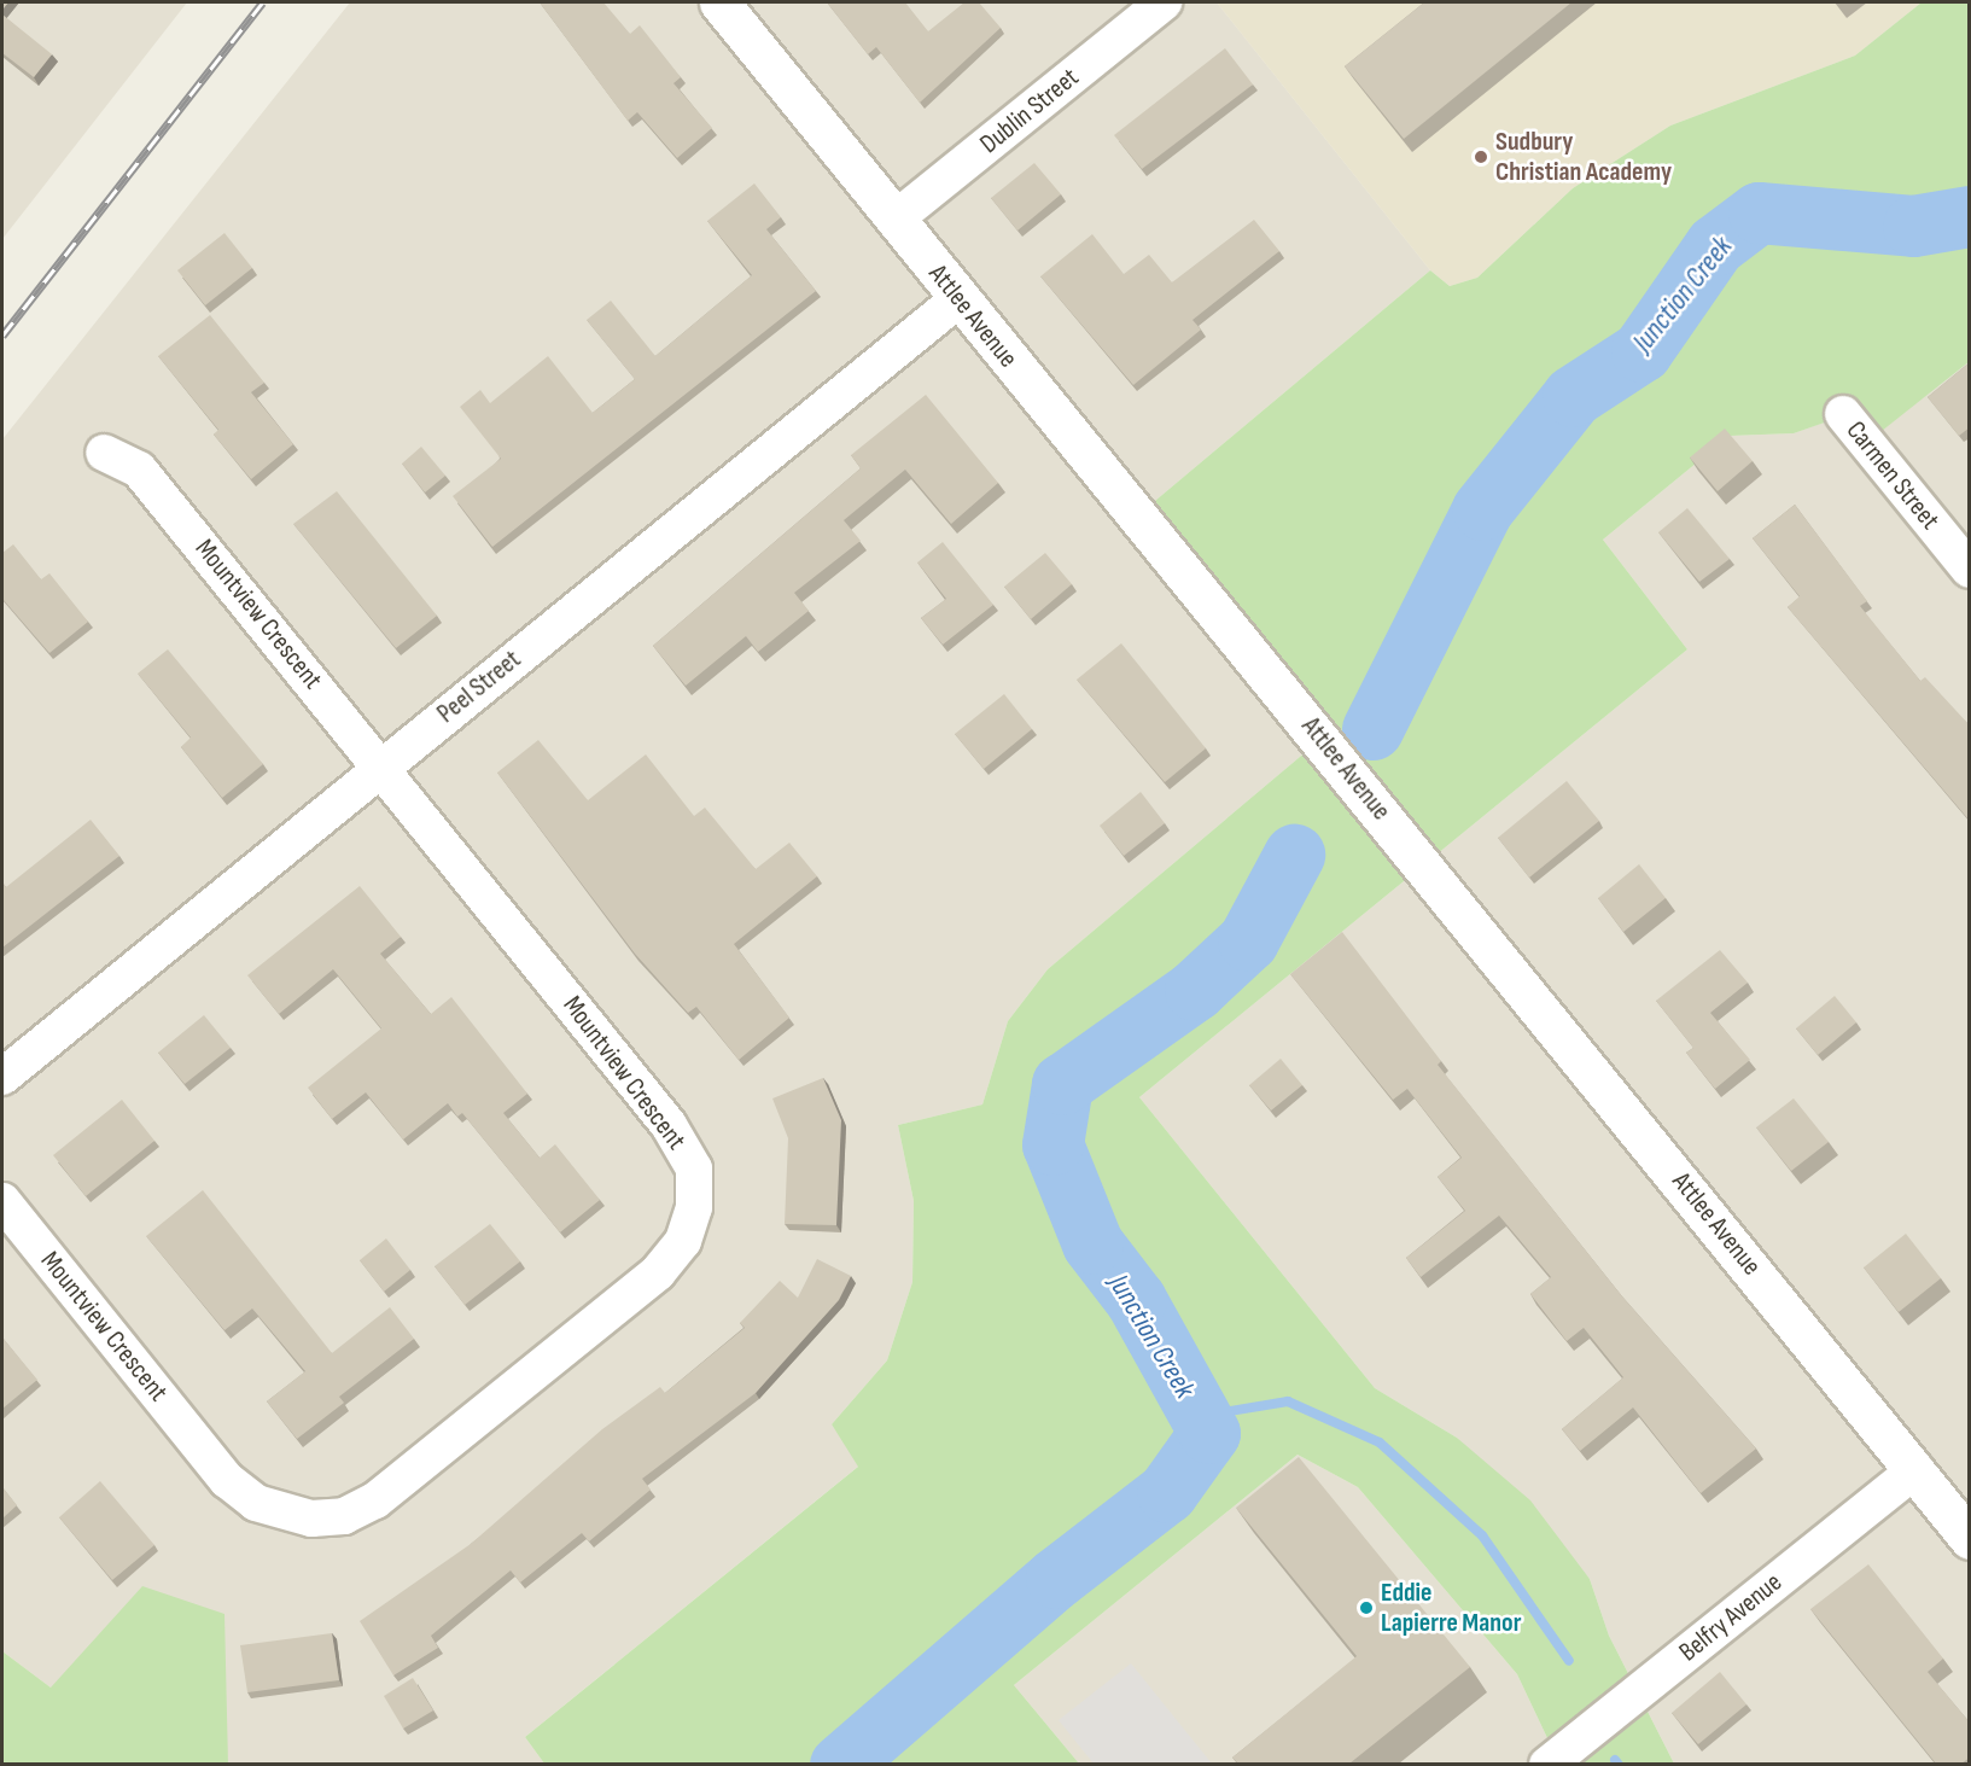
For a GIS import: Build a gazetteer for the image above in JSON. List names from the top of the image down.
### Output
{
  "streets": {
    "street": [
      "Dublin Street",
      "Attlee Avenue",
      "Carmen Street",
      "Mountview Crescent",
      "Peel Street",
      "Belfry Avenue"
    ]
  },
  "crossings": [
    ["Dublin Street", "Attlee Avenue"],
    ["Attlee Avenue", "Peel Street"],
    ["Attlee Avenue", "Belfry Avenue"],
    ["Mountview Crescent", "Peel Street"]
  ],
  "water": ["Junction Creek"],
  "places": ["Sudbury Christian Academy", "Eddie Lapierre Manor"]
}
